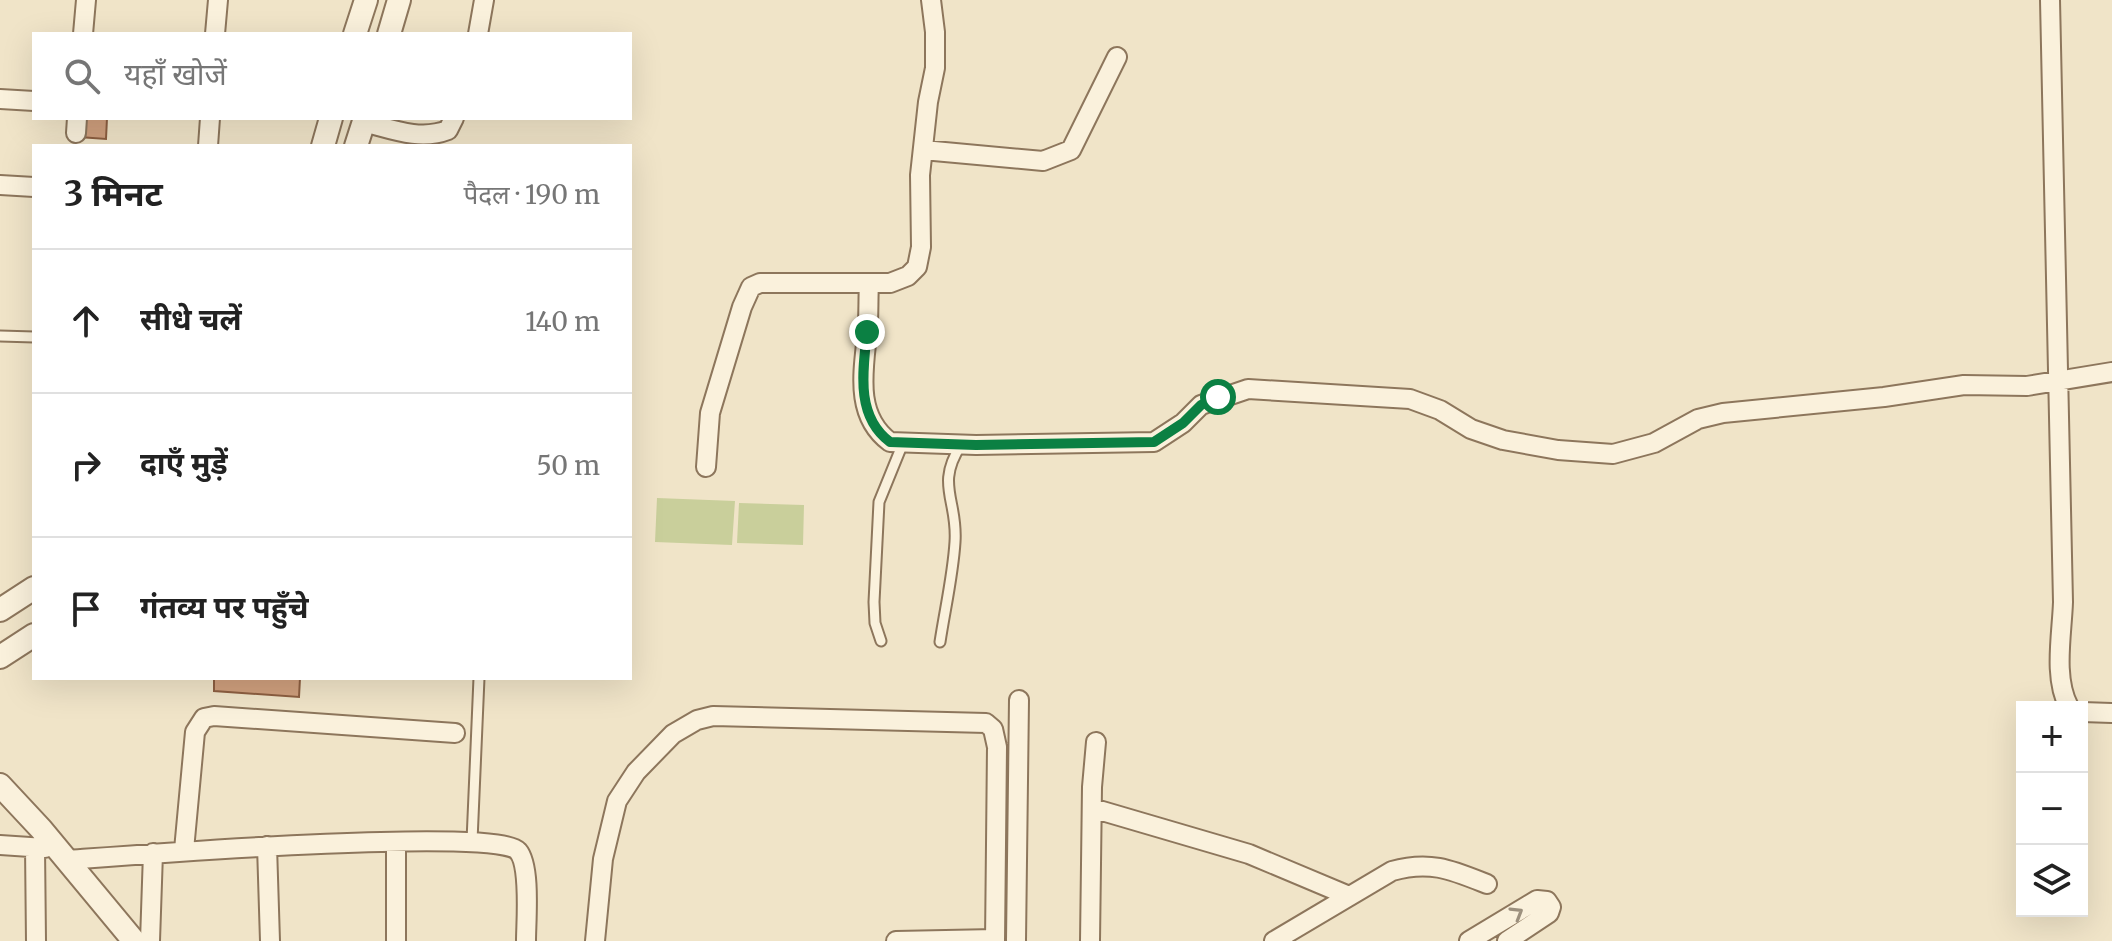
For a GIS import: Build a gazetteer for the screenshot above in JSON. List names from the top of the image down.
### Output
{
  "page": {
    "search": "यहाँ खोजें",
    "heading": ["3 मिनट", "पैदल · 190 m"],
    "list": [
      ["सीधे चलें", "140 m"],
      ["दाएँ मुड़ें", "50 m"],
      "गंतव्य पर पहुँचे"
    ],
    "map_buttons": ["+", "−"]
  }
}
